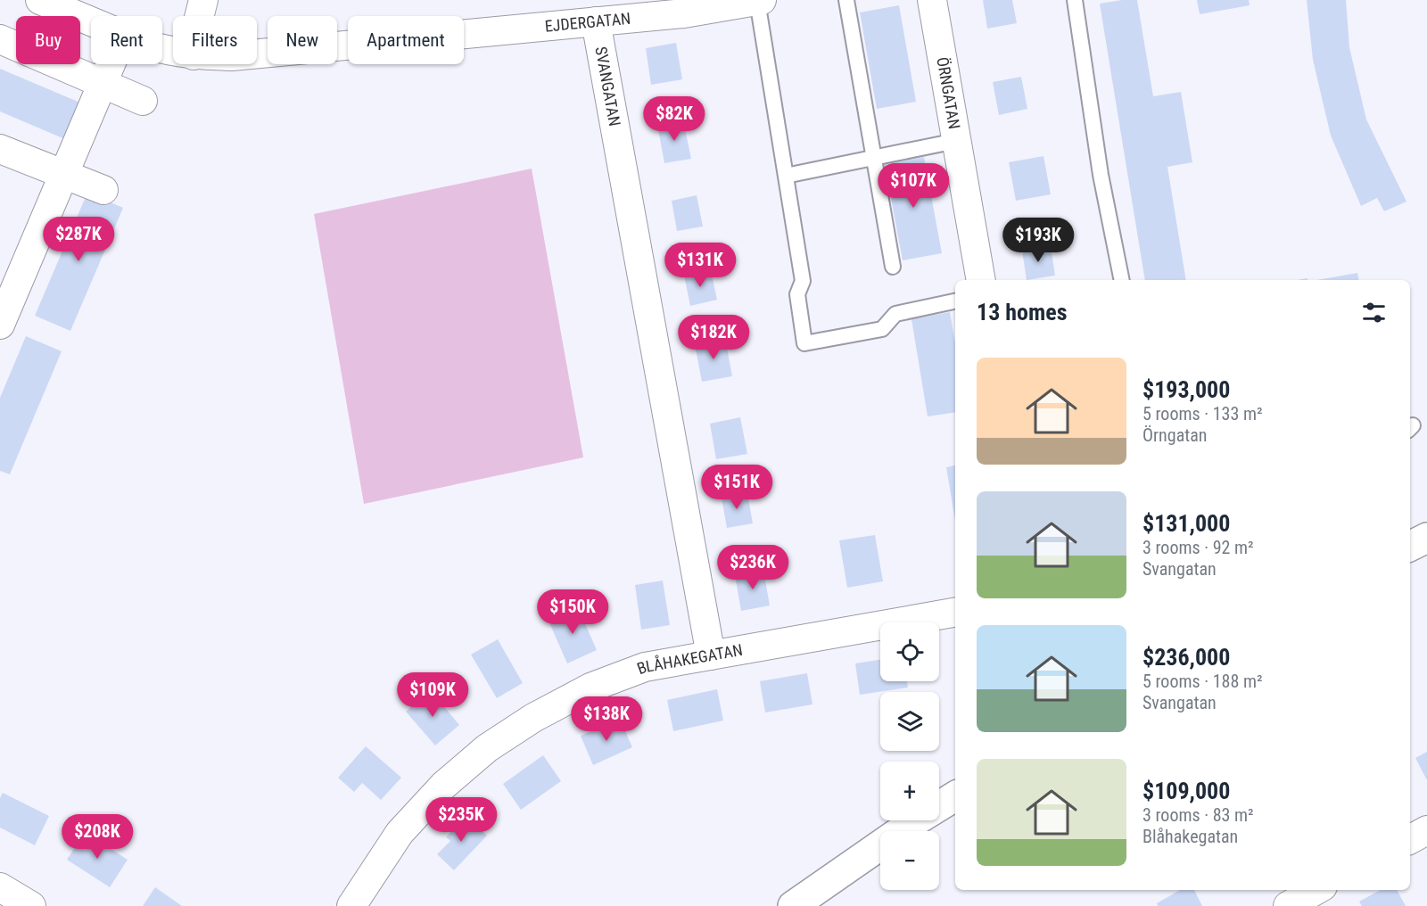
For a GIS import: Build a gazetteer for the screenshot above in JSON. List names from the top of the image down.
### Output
{
  "streets": {
    "street": [
      "EJDERGATAN",
      "SVANGATAN",
      "ÖRNGATAN",
      "BLÅHAKEGATAN"
    ]
  },
  "crossings": [
    ["EJDERGATAN", "SVANGATAN"],
    ["SVANGATAN", "BLÅHAKEGATAN"]
  ],
  "page": {
    "chip": [
      "Buy",
      "Rent",
      "Filters",
      "New",
      "Apartment"
    ],
    "price": [
      "$82K",
      "$107K",
      "$287K",
      "$193K",
      "$131K",
      "$182K",
      "$151K",
      "$236K",
      "$150K",
      "$109K",
      "$138K",
      "$235K",
      "$208K"
    ],
    "heading": "13 homes",
    "list": [
      {
        "name": "$193,000",
        "note": "5 rooms · 133 m² · Örngatan"
      },
      {
        "name": "$131,000",
        "note": "3 rooms · 92 m² · Svangatan"
      },
      {
        "name": "$236,000",
        "note": "5 rooms · 188 m² · Svangatan"
      },
      {
        "name": "$109,000",
        "note": "3 rooms · 83 m² · Blåhakegatan"
      }
    ],
    "map_buttons": ["+", "−"]
  }
}
